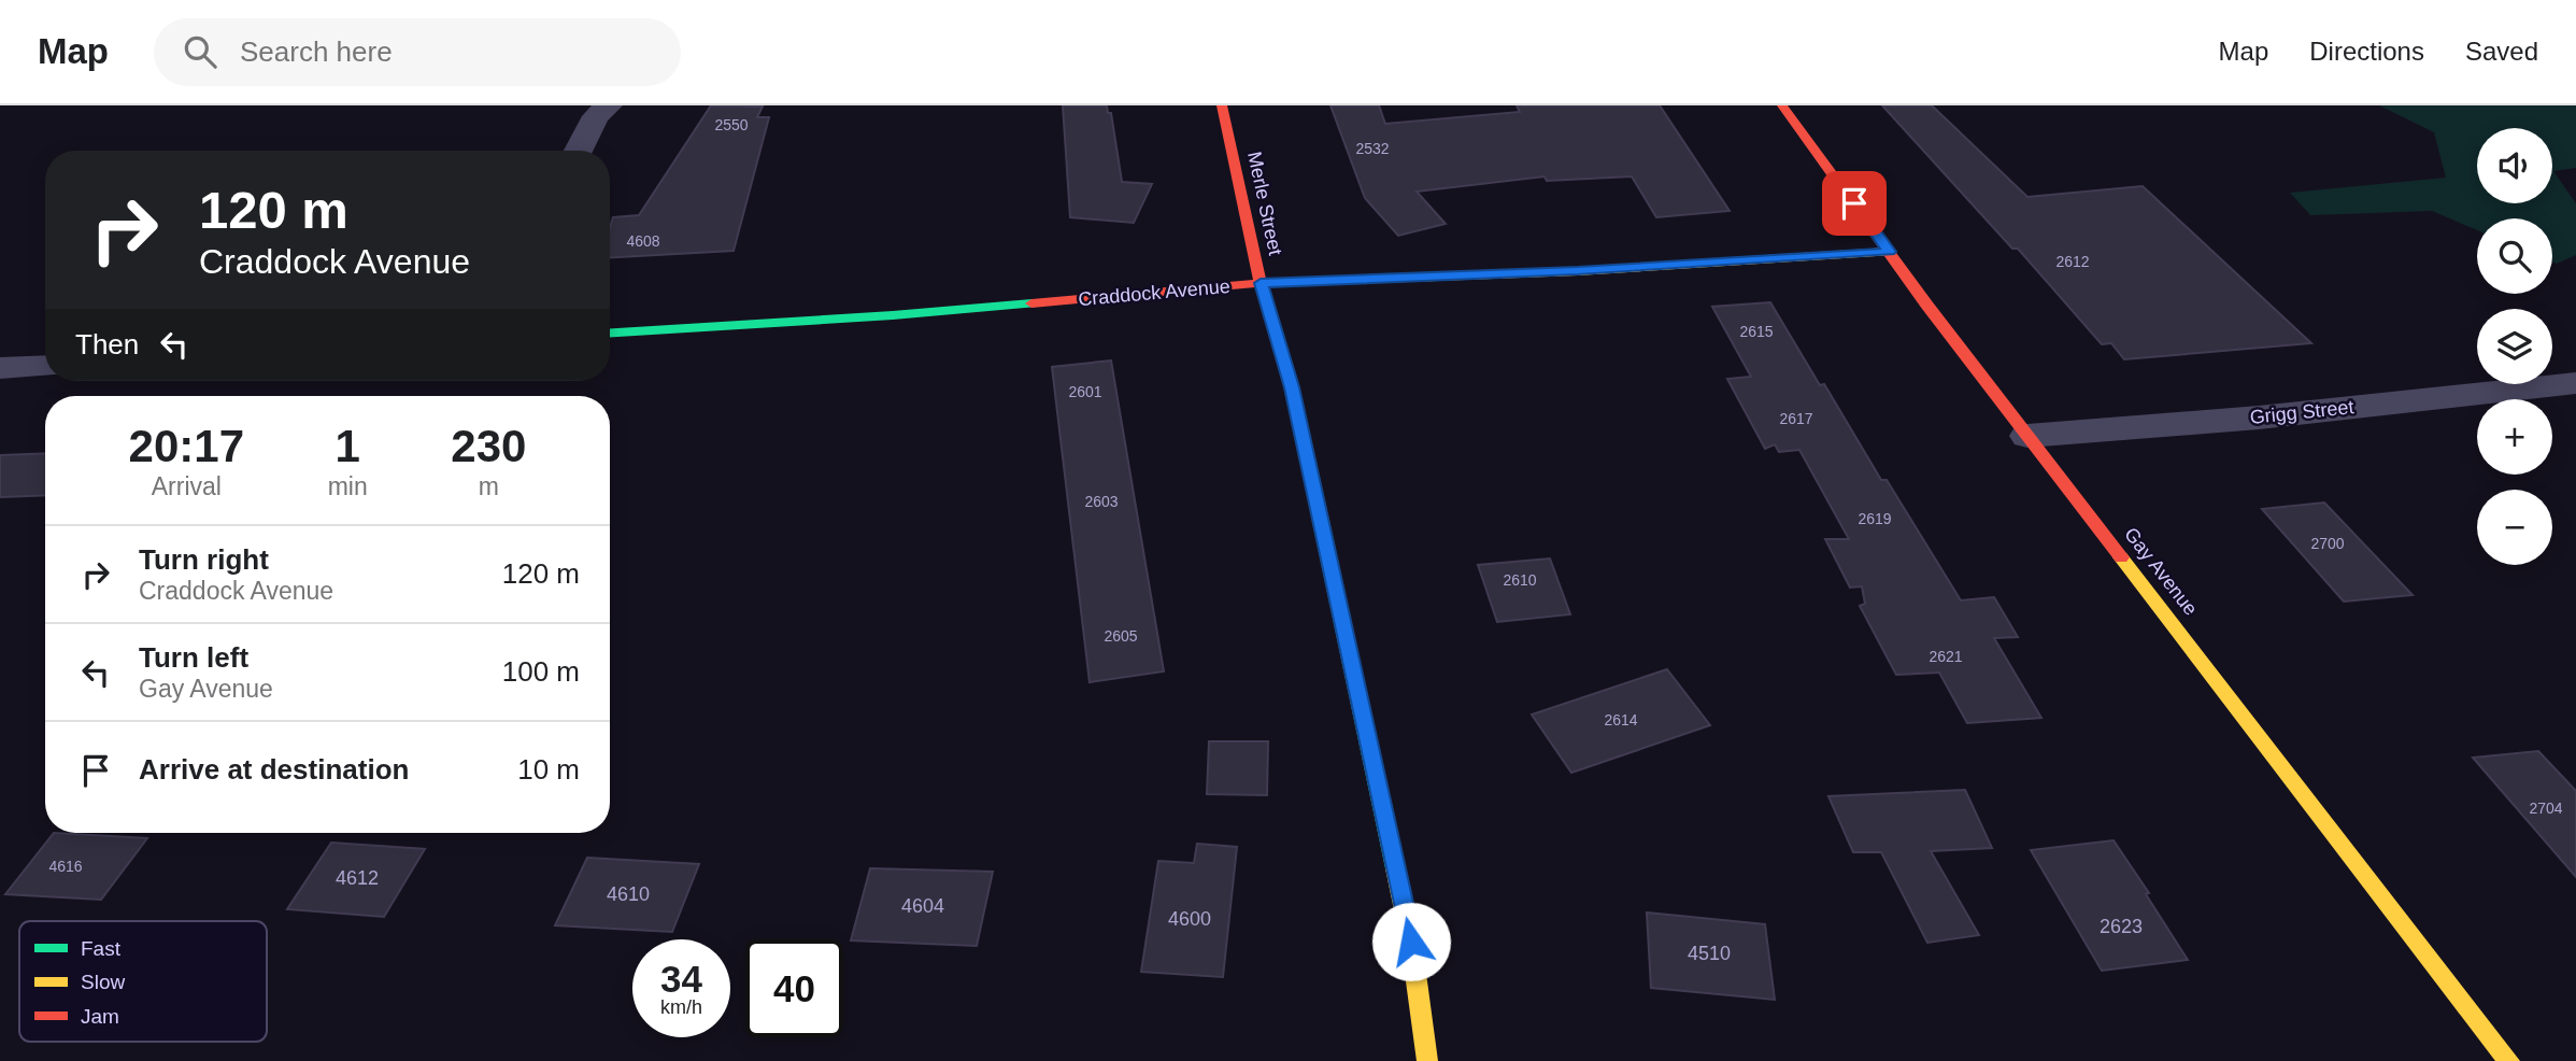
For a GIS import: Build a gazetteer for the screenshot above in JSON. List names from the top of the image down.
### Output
{
  "streets": {
    "street": [
      "Merle Street",
      "Craddock Avenue",
      "Grigg Street",
      "Gay Avenue"
    ]
  },
  "crossings": [
    ["Merle Street", "Craddock Avenue"],
    ["Craddock Avenue", "Gay Avenue"],
    ["Grigg Street", "Gay Avenue"]
  ],
  "house_numbers": [
    "2550",
    "2532",
    "4608",
    "2612",
    "2615",
    "2601",
    "2617",
    "2603",
    "2619",
    "2700",
    "2610",
    "2605",
    "2621",
    "2614",
    "2704",
    "4616",
    "4612",
    "4610",
    "4604",
    "4600",
    "2623",
    "4510"
  ],
  "legend": ["Fast", "Slow", "Jam"],
  "page": {
    "header": "Map",
    "search": "Search here",
    "nav": ["Map", "Directions", "Saved"],
    "map_buttons": ["+", "−"],
    "turn": ["120 m", "Craddock Avenue"],
    "then": "Then",
    "eta": [
      "20:17",
      "Arrival",
      "1",
      "min",
      "230",
      "m"
    ],
    "list": [
      {
        "name": "Turn right",
        "note": "Craddock Avenue",
        "value": "120 m"
      },
      {
        "name": "Turn left",
        "note": "Gay Avenue",
        "value": "100 m"
      },
      {
        "name": "Arrive at destination",
        "value": "10 m"
      }
    ],
    "speed": "34 km/h",
    "limit": "40"
  }
}
